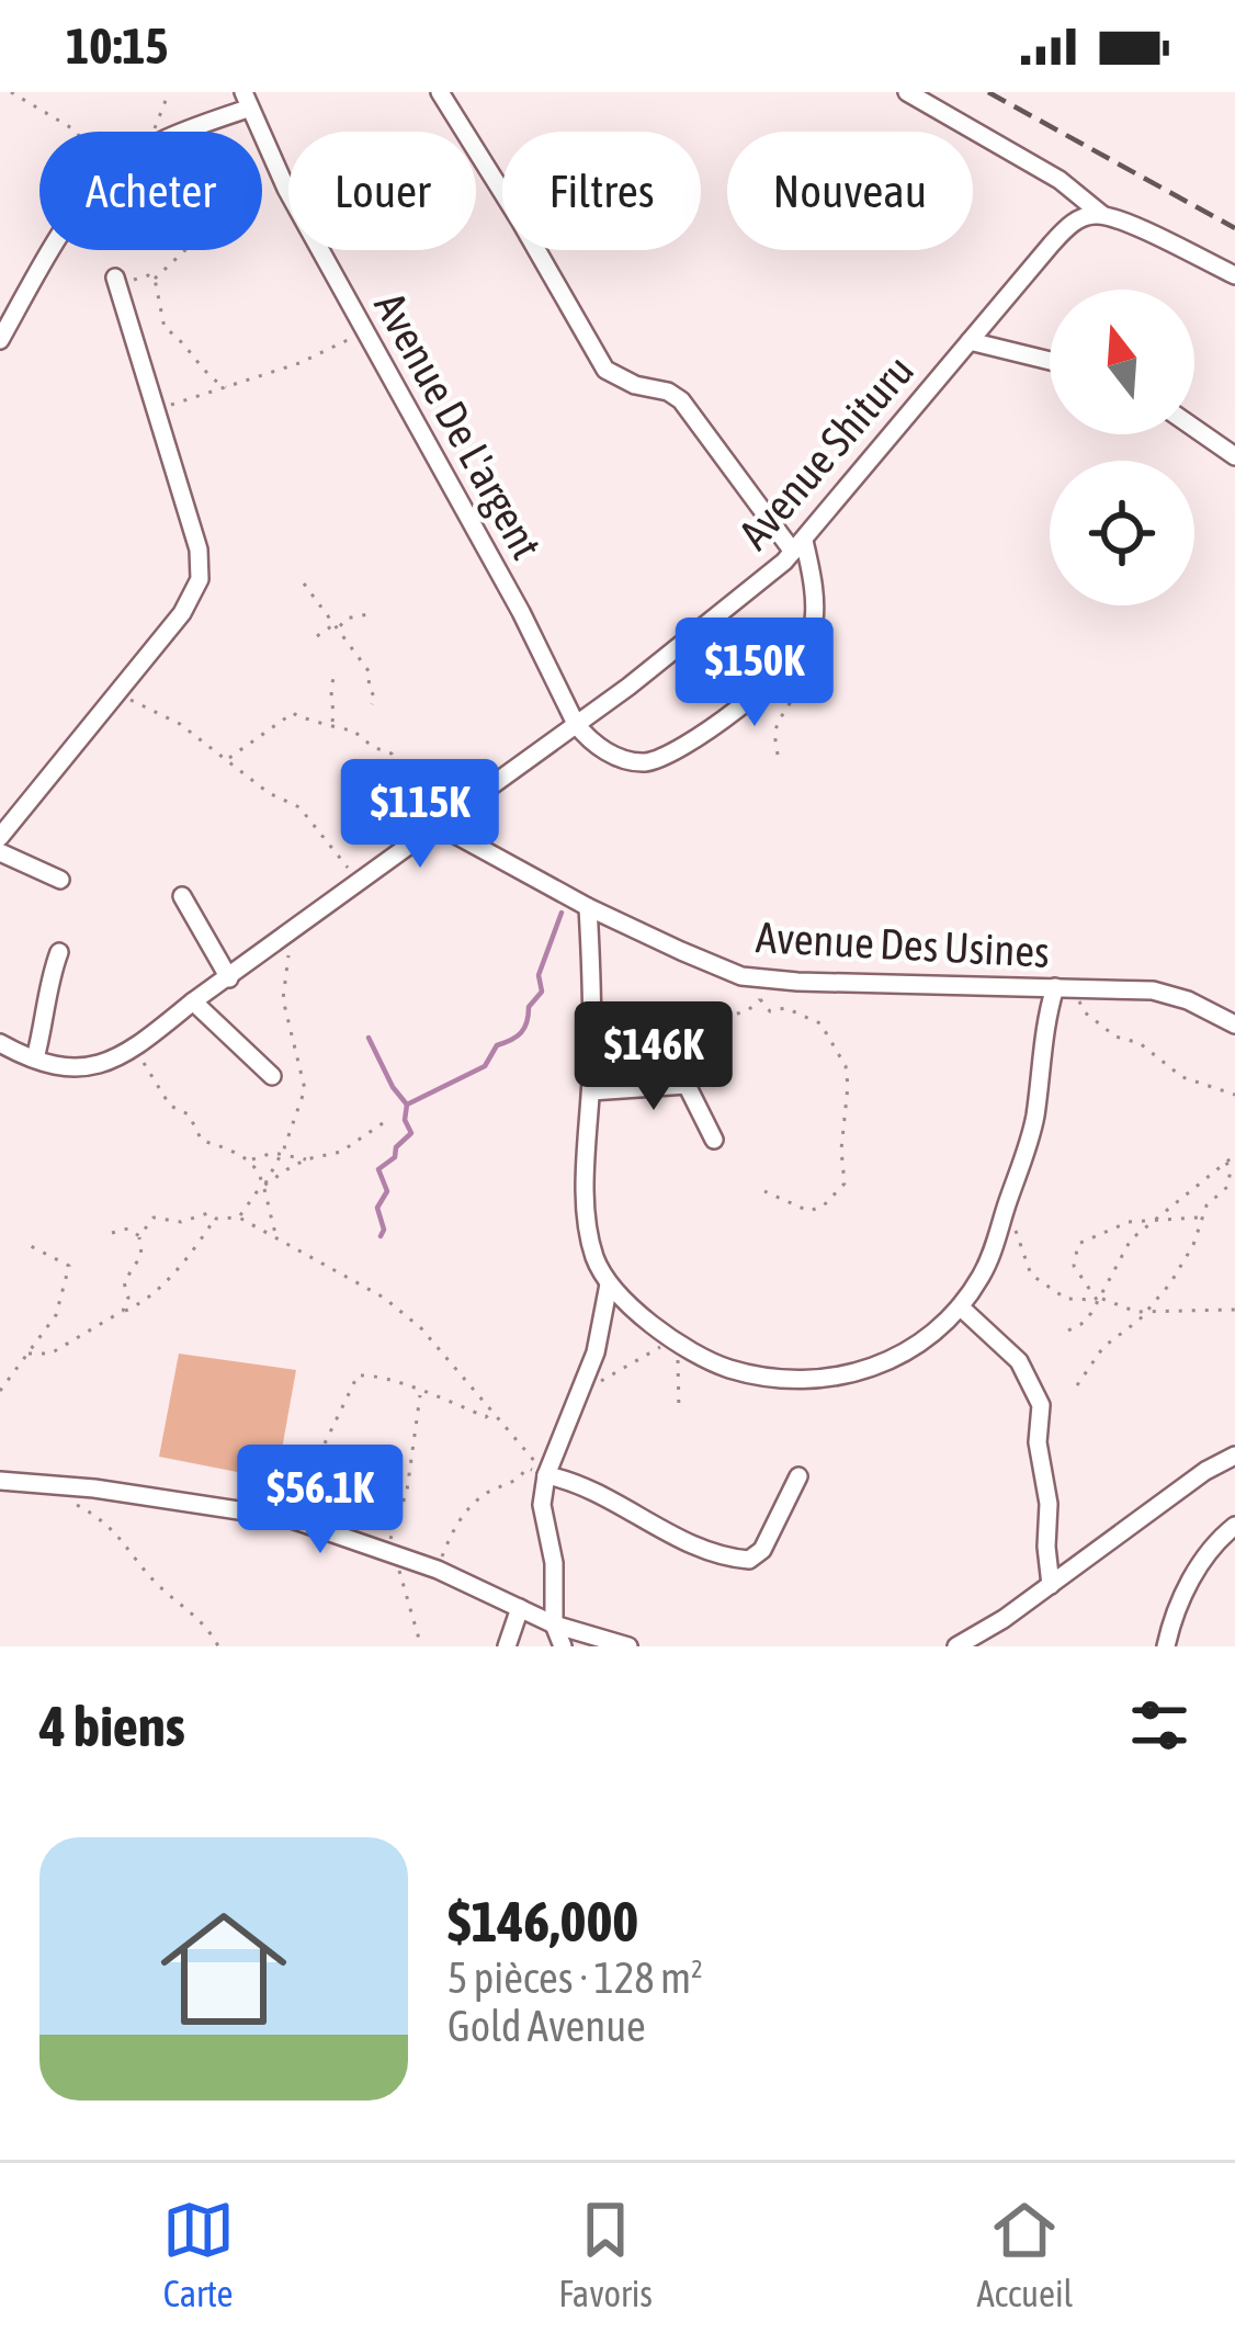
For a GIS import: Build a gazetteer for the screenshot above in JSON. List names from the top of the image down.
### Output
{
  "streets": {
    "street": ["Avenue De L'argent", "Avenue Shituru", "Avenue Des Usines"]
  },
  "crossings": [
    ["Avenue De L'argent", "Avenue Shituru"],
    ["Avenue Shituru", "Avenue Des Usines"]
  ],
  "north": "top",
  "page": {
    "status": "10:15",
    "chip": [
      "Acheter",
      "Louer",
      "Filtres",
      "Nouveau"
    ],
    "price": [
      "$150K",
      "$115K",
      "$146K",
      "$56.1K"
    ],
    "heading": "4 biens",
    "list": [
      {
        "name": "$146,000",
        "note": "5 pièces · 128 m² · Gold Avenue"
      }
    ],
    "tabs": ["Carte", "Favoris", "Accueil"]
  }
}
